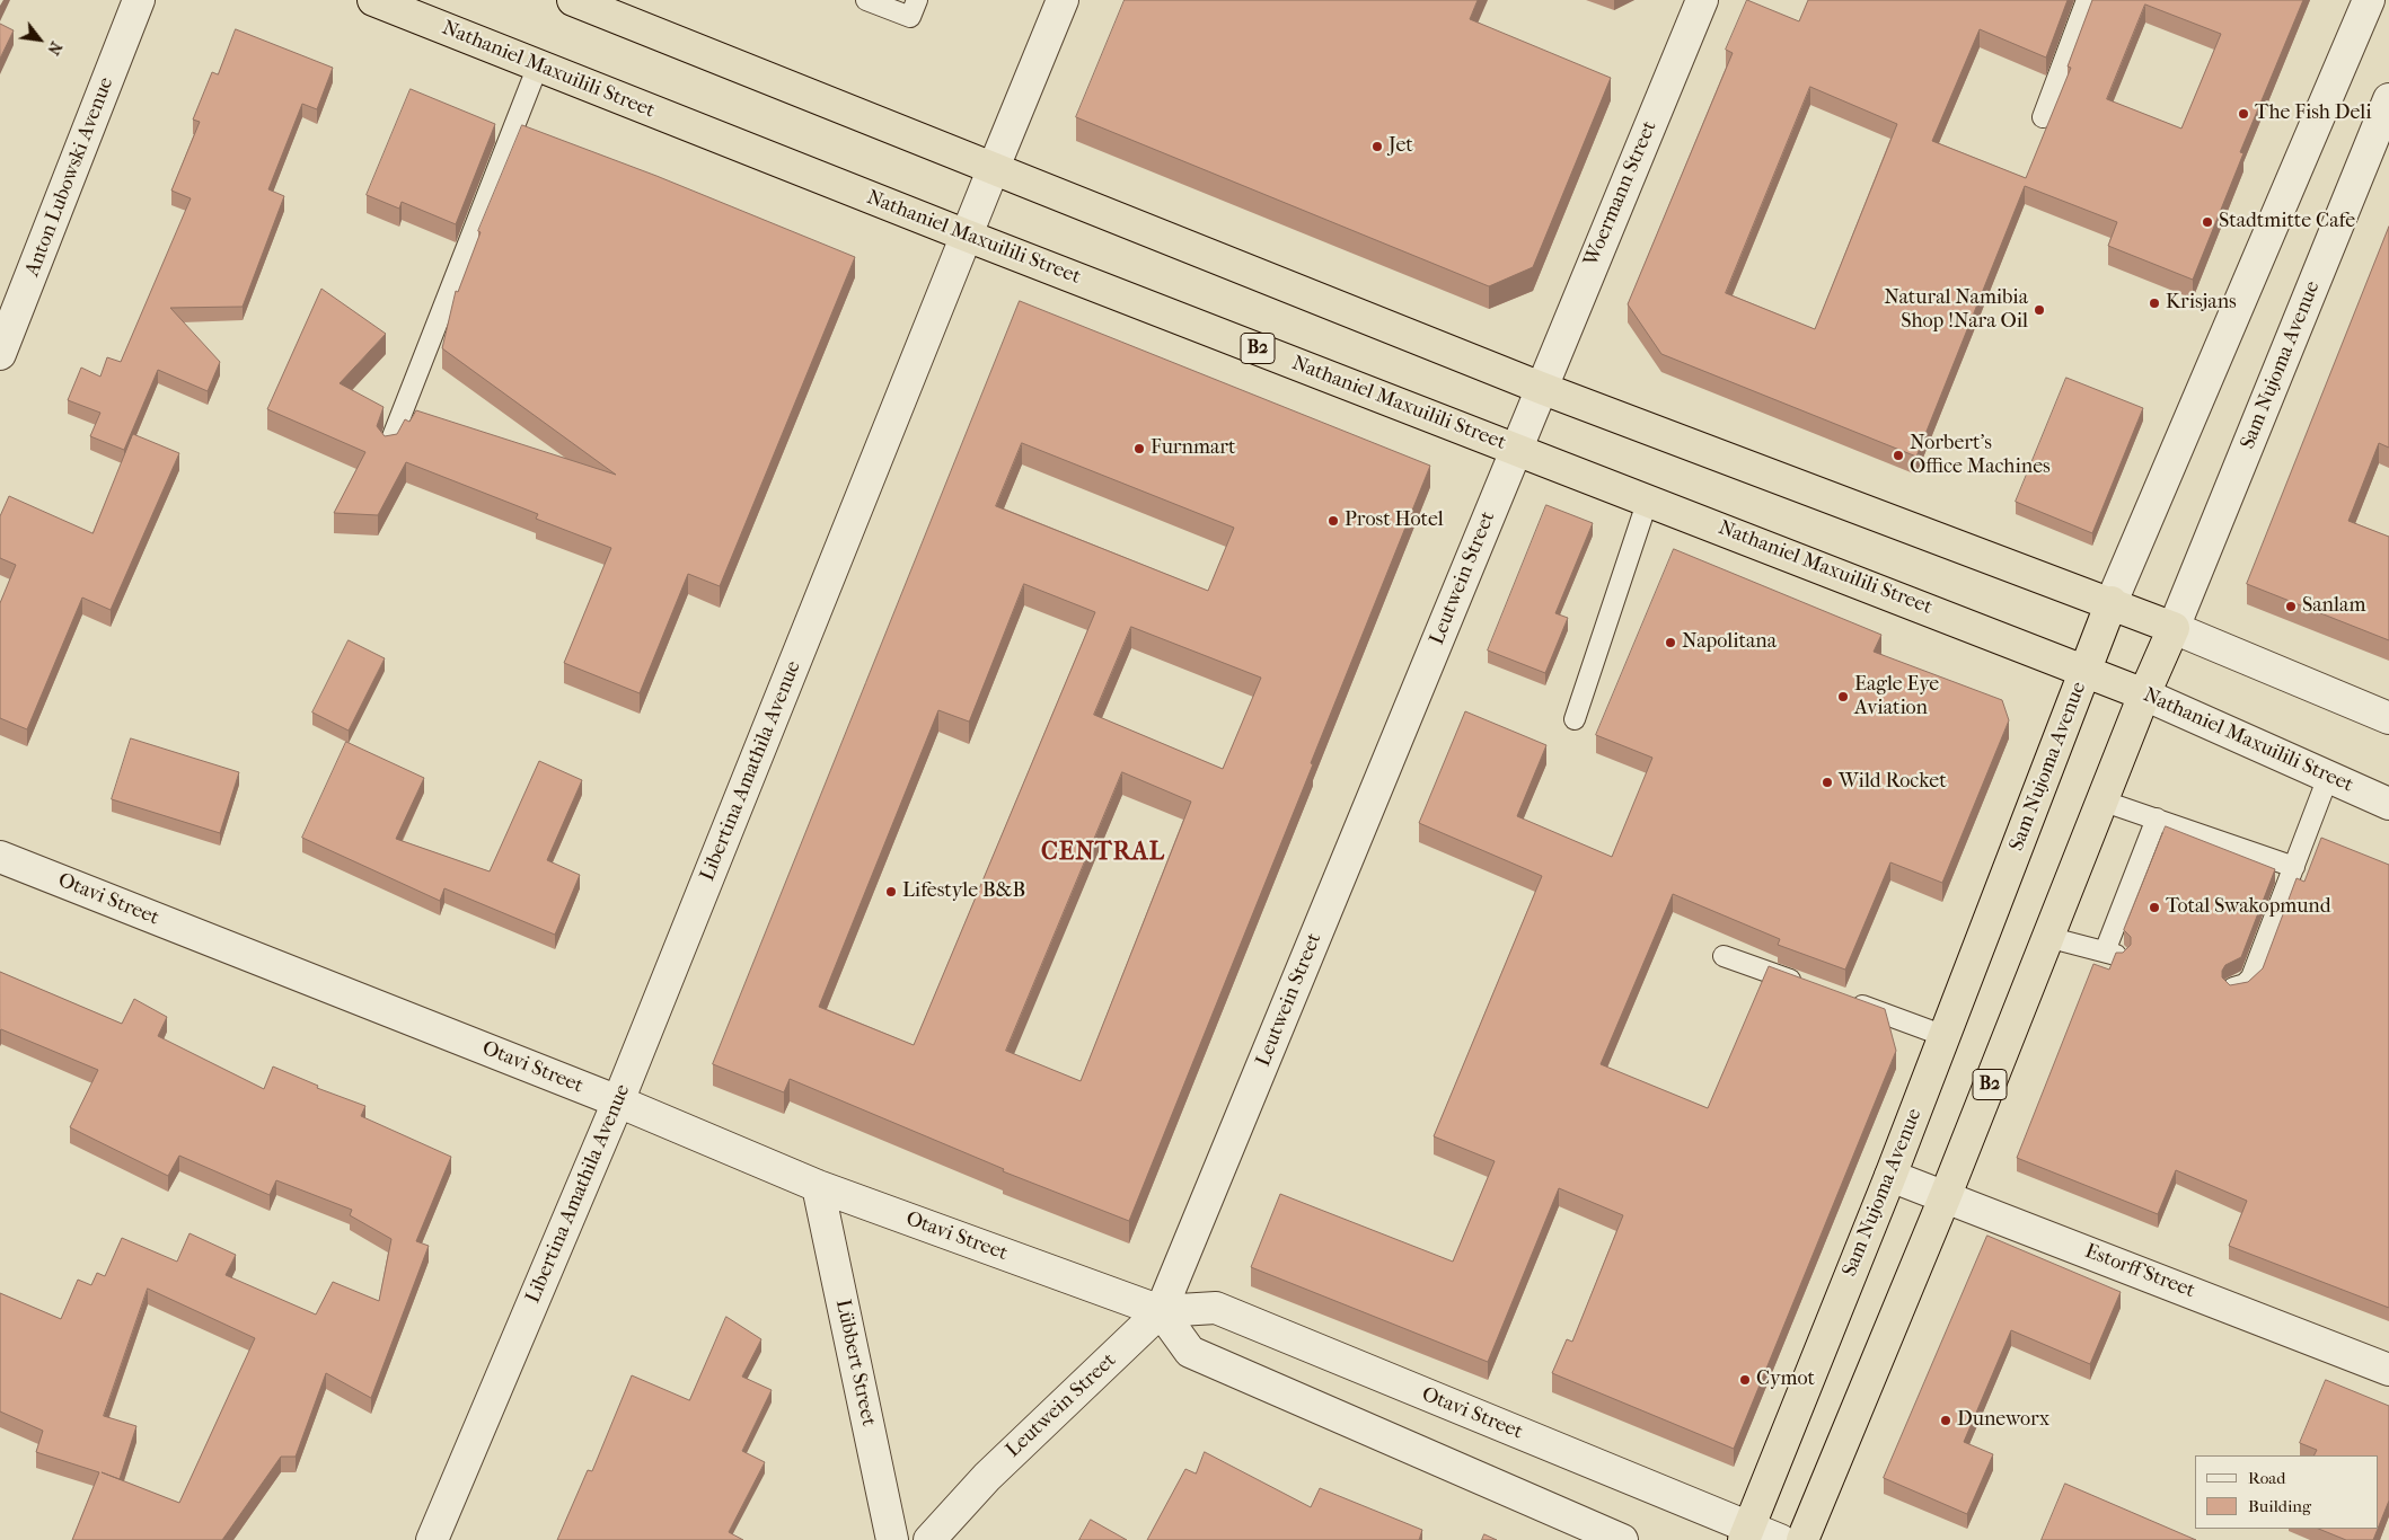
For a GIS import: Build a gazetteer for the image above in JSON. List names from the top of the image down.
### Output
{
  "streets": {
    "highway": ["Nathaniel Maxuilili Street", "B2", "Sam Nujoma Avenue"],
    "street": [
      "Anton Lubowski Avenue",
      "Woermann Street",
      "Leutwein Street",
      "Libertina Amathila Avenue",
      "Otavi Street",
      "Estorff Street",
      "Lübbert Street"
    ]
  },
  "crossings": [
    ["Nathaniel Maxuilili Street", "Sam Nujoma Avenue"],
    ["Nathaniel Maxuilili Street", "Leutwein Street"],
    ["Nathaniel Maxuilili Street", "Libertina Amathila Avenue"],
    ["Woermann Street", "Leutwein Street"],
    ["Sam Nujoma Avenue", "Otavi Street"],
    ["Sam Nujoma Avenue", "Estorff Street"],
    ["Leutwein Street", "Otavi Street"],
    ["Libertina Amathila Avenue", "Otavi Street"],
    ["Otavi Street", "Lübbert Street"]
  ],
  "districts": ["CENTRAL"],
  "places": [
    "The Fish Deli",
    "Jet",
    "Stadtmitte Cafe",
    "Krisjans",
    "Natural Namibia Shop !Nara Oil",
    "Furnmart",
    "Norbert's Office Machines",
    "Prost Hotel",
    "Sanlam",
    "Napolitana",
    "Eagle Eye Aviation",
    "Wild Rocket",
    "Lifestyle B&B",
    "Total Swakopmund",
    "Cymot",
    "Duneworx"
  ],
  "legend": ["Road", "Building"],
  "north": "bottom right"
}
